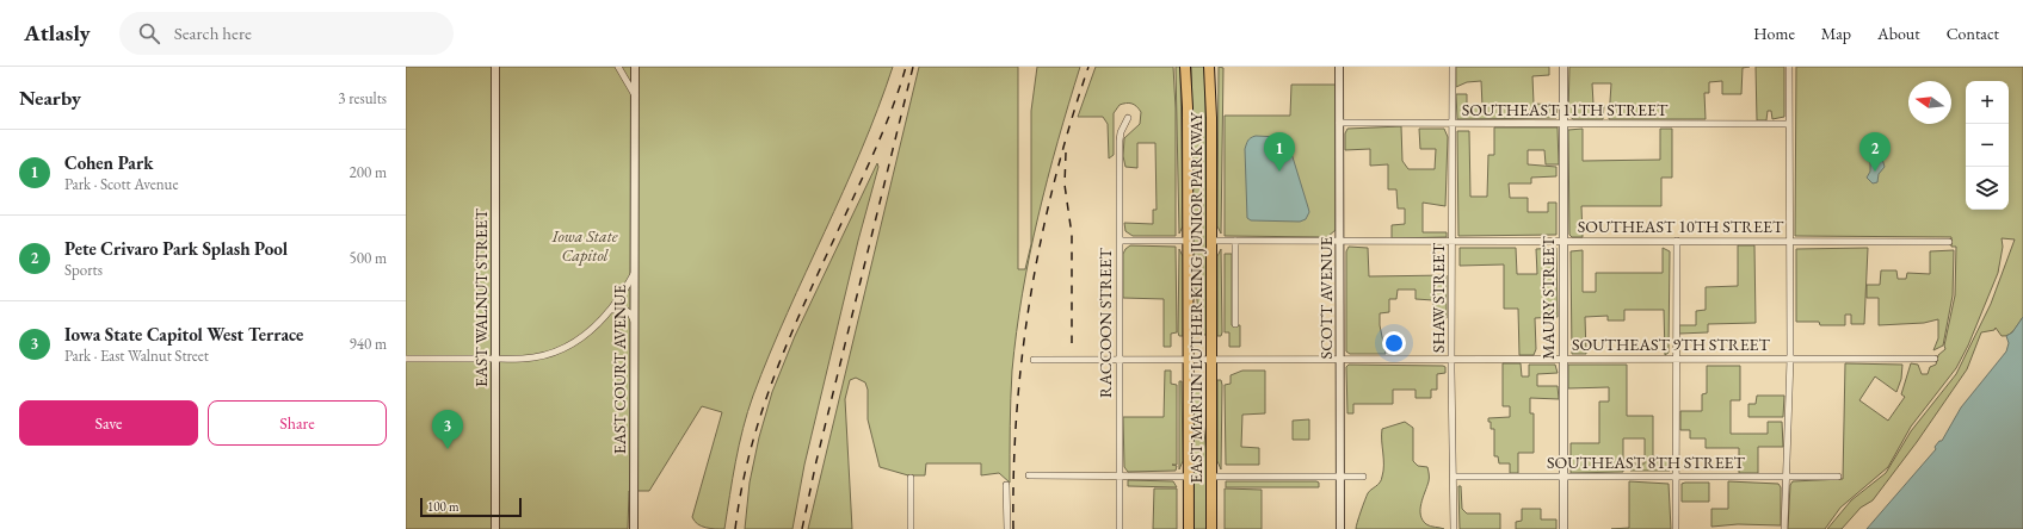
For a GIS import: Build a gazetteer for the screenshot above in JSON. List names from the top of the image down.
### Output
{
  "streets": {
    "main road": ["EAST MARTIN LUTHER KING JUNIOR PARKWAY", "MAURY STREET"],
    "street": [
      "SOUTHEAST 11TH STREET",
      "SOUTHEAST 10TH STREET",
      "EAST WALNUT STREET",
      "SCOTT AVENUE",
      "SHAW STREET",
      "RACCOON STREET",
      "SOUTHEAST 9TH STREET",
      "EAST COURT AVENUE",
      "SOUTHEAST 8TH STREET"
    ]
  },
  "crossings": [
    ["SOUTHEAST 11TH STREET", "SCOTT AVENUE"],
    ["SOUTHEAST 11TH STREET", "SHAW STREET"],
    ["SOUTHEAST 11TH STREET", "MAURY STREET"],
    ["SOUTHEAST 10TH STREET", "EAST MARTIN LUTHER KING JUNIOR PARKWAY"],
    ["SOUTHEAST 10TH STREET", "SCOTT AVENUE"],
    ["SOUTHEAST 10TH STREET", "SHAW STREET"],
    ["SOUTHEAST 10TH STREET", "MAURY STREET"],
    ["EAST MARTIN LUTHER KING JUNIOR PARKWAY", "SOUTHEAST 9TH STREET"],
    ["SCOTT AVENUE", "SOUTHEAST 9TH STREET"],
    ["SHAW STREET", "SOUTHEAST 9TH STREET"],
    ["SHAW STREET", "SOUTHEAST 8TH STREET"],
    ["MAURY STREET", "SOUTHEAST 9TH STREET"],
    ["MAURY STREET", "SOUTHEAST 8TH STREET"],
    ["RACCOON STREET", "SOUTHEAST 9TH STREET"]
  ],
  "parks": ["Iowa State Capitol"],
  "scale_bar": "100 m",
  "north": "left",
  "page": {
    "header": "Atlasly",
    "search": "Search here",
    "nav": [
      "Home",
      "Map",
      "About",
      "Contact"
    ],
    "heading": ["Nearby", "3 results"],
    "map_buttons": ["+", "−"],
    "list": [
      {
        "mark": "1",
        "name": "Cohen Park",
        "note": "Park · Scott Avenue",
        "value": "200 m"
      },
      {
        "mark": "2",
        "name": "Pete Crivaro Park Splash Pool",
        "note": "Sports",
        "value": "500 m"
      },
      {
        "mark": "3",
        "name": "Iowa State Capitol West Terrace",
        "note": "Park · East Walnut Street",
        "value": "940 m"
      }
    ],
    "pins": ["1", "2", "3"],
    "buttons": ["Save", "Share"],
    "scale": "100 m"
  }
}
